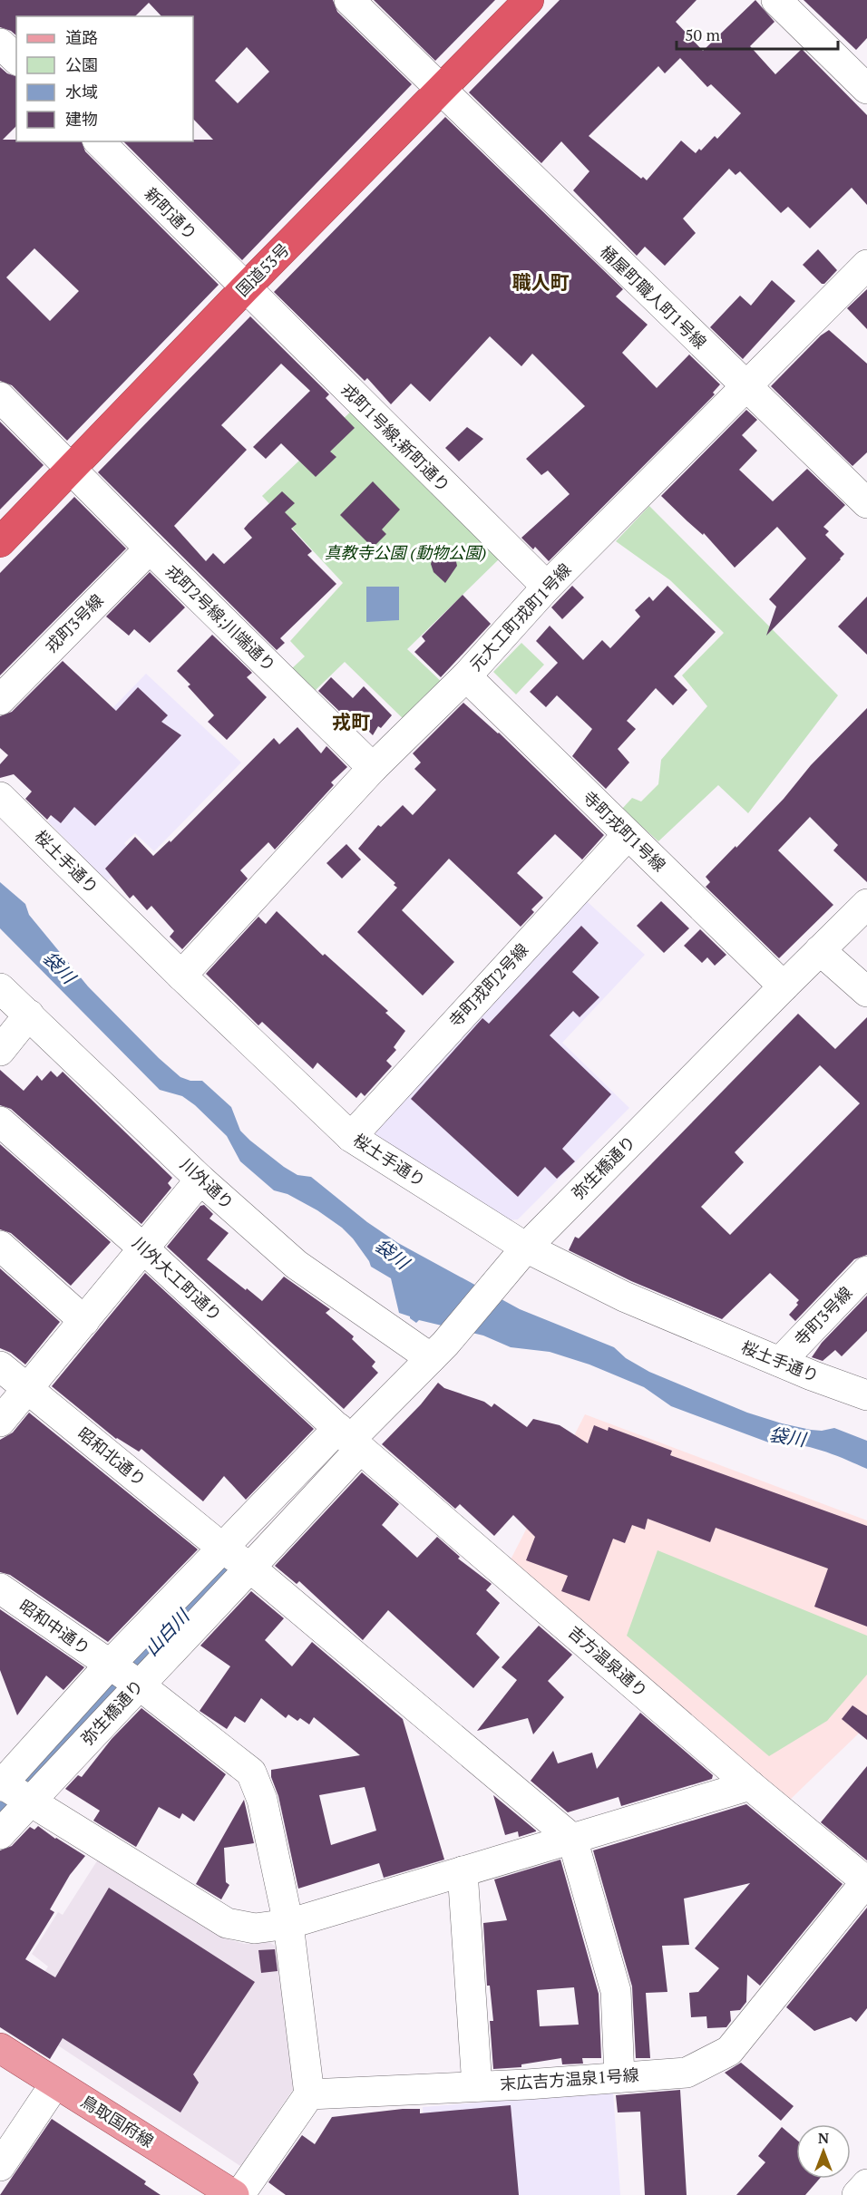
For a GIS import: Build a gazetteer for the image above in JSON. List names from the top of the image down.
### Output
{
  "streets": {
    "highway": ["国道53号"],
    "main road": ["鳥取国府線"],
    "street": [
      "新町通り",
      "桶屋町職人町1号線",
      "戎町1号線;新町通り",
      "元大工町戎町1号線",
      "戎町2号線;川端通り",
      "戎町3号線",
      "寺町戎町1号線",
      "桜土手通り",
      "寺町戎町2号線",
      "弥生橋通り",
      "川外通り",
      "川外大工町通り",
      "寺町3号線",
      "昭和北通り",
      "昭和中通り",
      "吉方温泉通り",
      "末広吉方温泉1号線"
    ]
  },
  "crossings": [
    ["新町通り", "国道53号"],
    ["新町通り", "戎町1号線;新町通り"],
    ["国道53号", "桶屋町職人町1号線"],
    ["国道53号", "戎町1号線;新町通り"],
    ["国道53号", "戎町2号線;川端通り"],
    ["桶屋町職人町1号線", "元大工町戎町1号線"],
    ["戎町1号線;新町通り", "元大工町戎町1号線"],
    ["元大工町戎町1号線", "戎町2号線;川端通り"],
    ["元大工町戎町1号線", "寺町戎町1号線"],
    ["元大工町戎町1号線", "桜土手通り"],
    ["戎町2号線;川端通り", "戎町3号線"],
    ["寺町戎町1号線", "寺町戎町2号線"],
    ["寺町戎町1号線", "弥生橋通り"],
    ["桜土手通り", "寺町戎町2号線"],
    ["桜土手通り", "弥生橋通り"],
    ["桜土手通り", "寺町3号線"],
    ["弥生橋通り", "川外通り"],
    ["弥生橋通り", "川外大工町通り"],
    ["弥生橋通り", "昭和北通り"],
    ["弥生橋通り", "昭和中通り"],
    ["弥生橋通り", "吉方温泉通り"],
    ["川外大工町通り", "吉方温泉通り"],
    ["昭和中通り", "末広吉方温泉1号線"],
    ["吉方温泉通り", "末広吉方温泉1号線"]
  ],
  "districts": ["職人町", "戎町"],
  "water": ["袋川", "山白川"],
  "parks": ["真教寺公園 (動物公園)"],
  "legend": [
    "道路",
    "公園",
    "水域",
    "建物"
  ],
  "scale_bar": "50 m",
  "north": "top"
}
